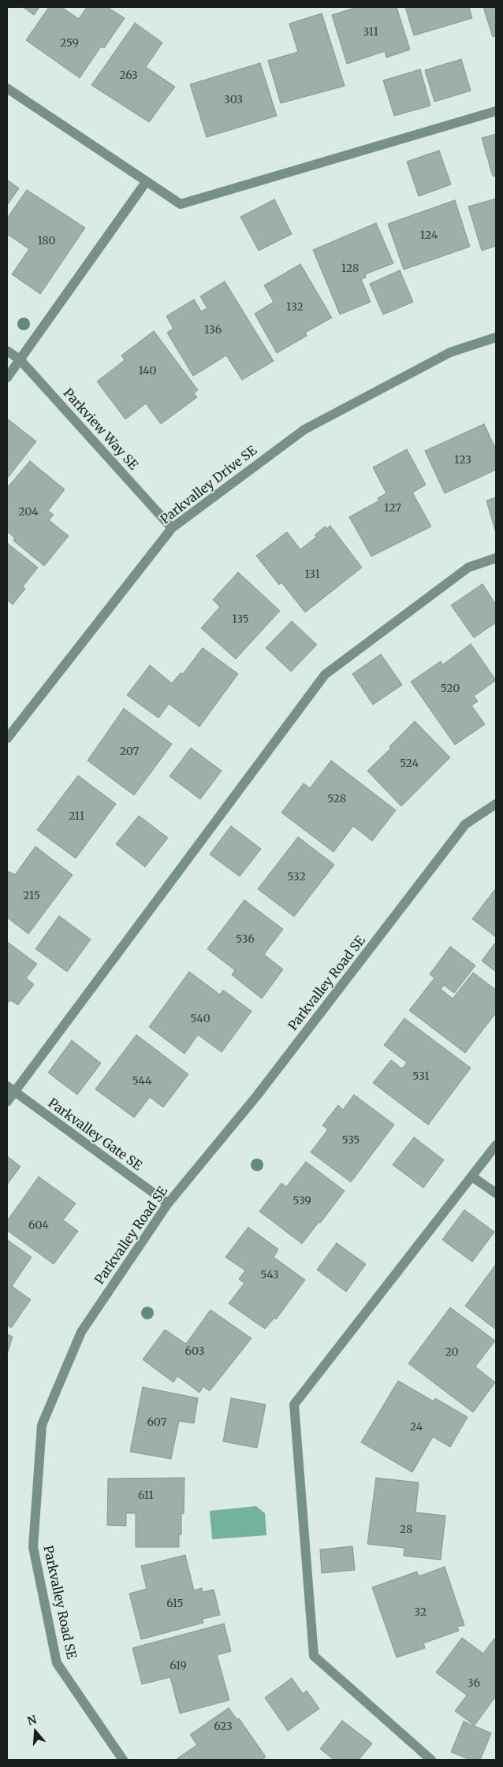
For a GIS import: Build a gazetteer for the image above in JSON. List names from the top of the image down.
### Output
{
  "streets": {
    "street": [
      "Parkview Way SE",
      "Parkvalley Drive SE",
      "Parkvalley Road SE",
      "Parkvalley Gate SE"
    ]
  },
  "crossings": [
    ["Parkview Way SE", "Parkvalley Drive SE"],
    ["Parkvalley Road SE", "Parkvalley Gate SE"]
  ],
  "house_numbers": [
    "311",
    "259",
    "263",
    "303",
    "124",
    "180",
    "128",
    "132",
    "136",
    "140",
    "123",
    "127",
    "204",
    "131",
    "135",
    "520",
    "207",
    "524",
    "528",
    "211",
    "532",
    "215",
    "536",
    "540",
    "531",
    "544",
    "535",
    "539",
    "604",
    "543",
    "603",
    "20",
    "607",
    "24",
    "611",
    "28",
    "615",
    "32",
    "619",
    "36",
    "623"
  ],
  "north": "top"
}
